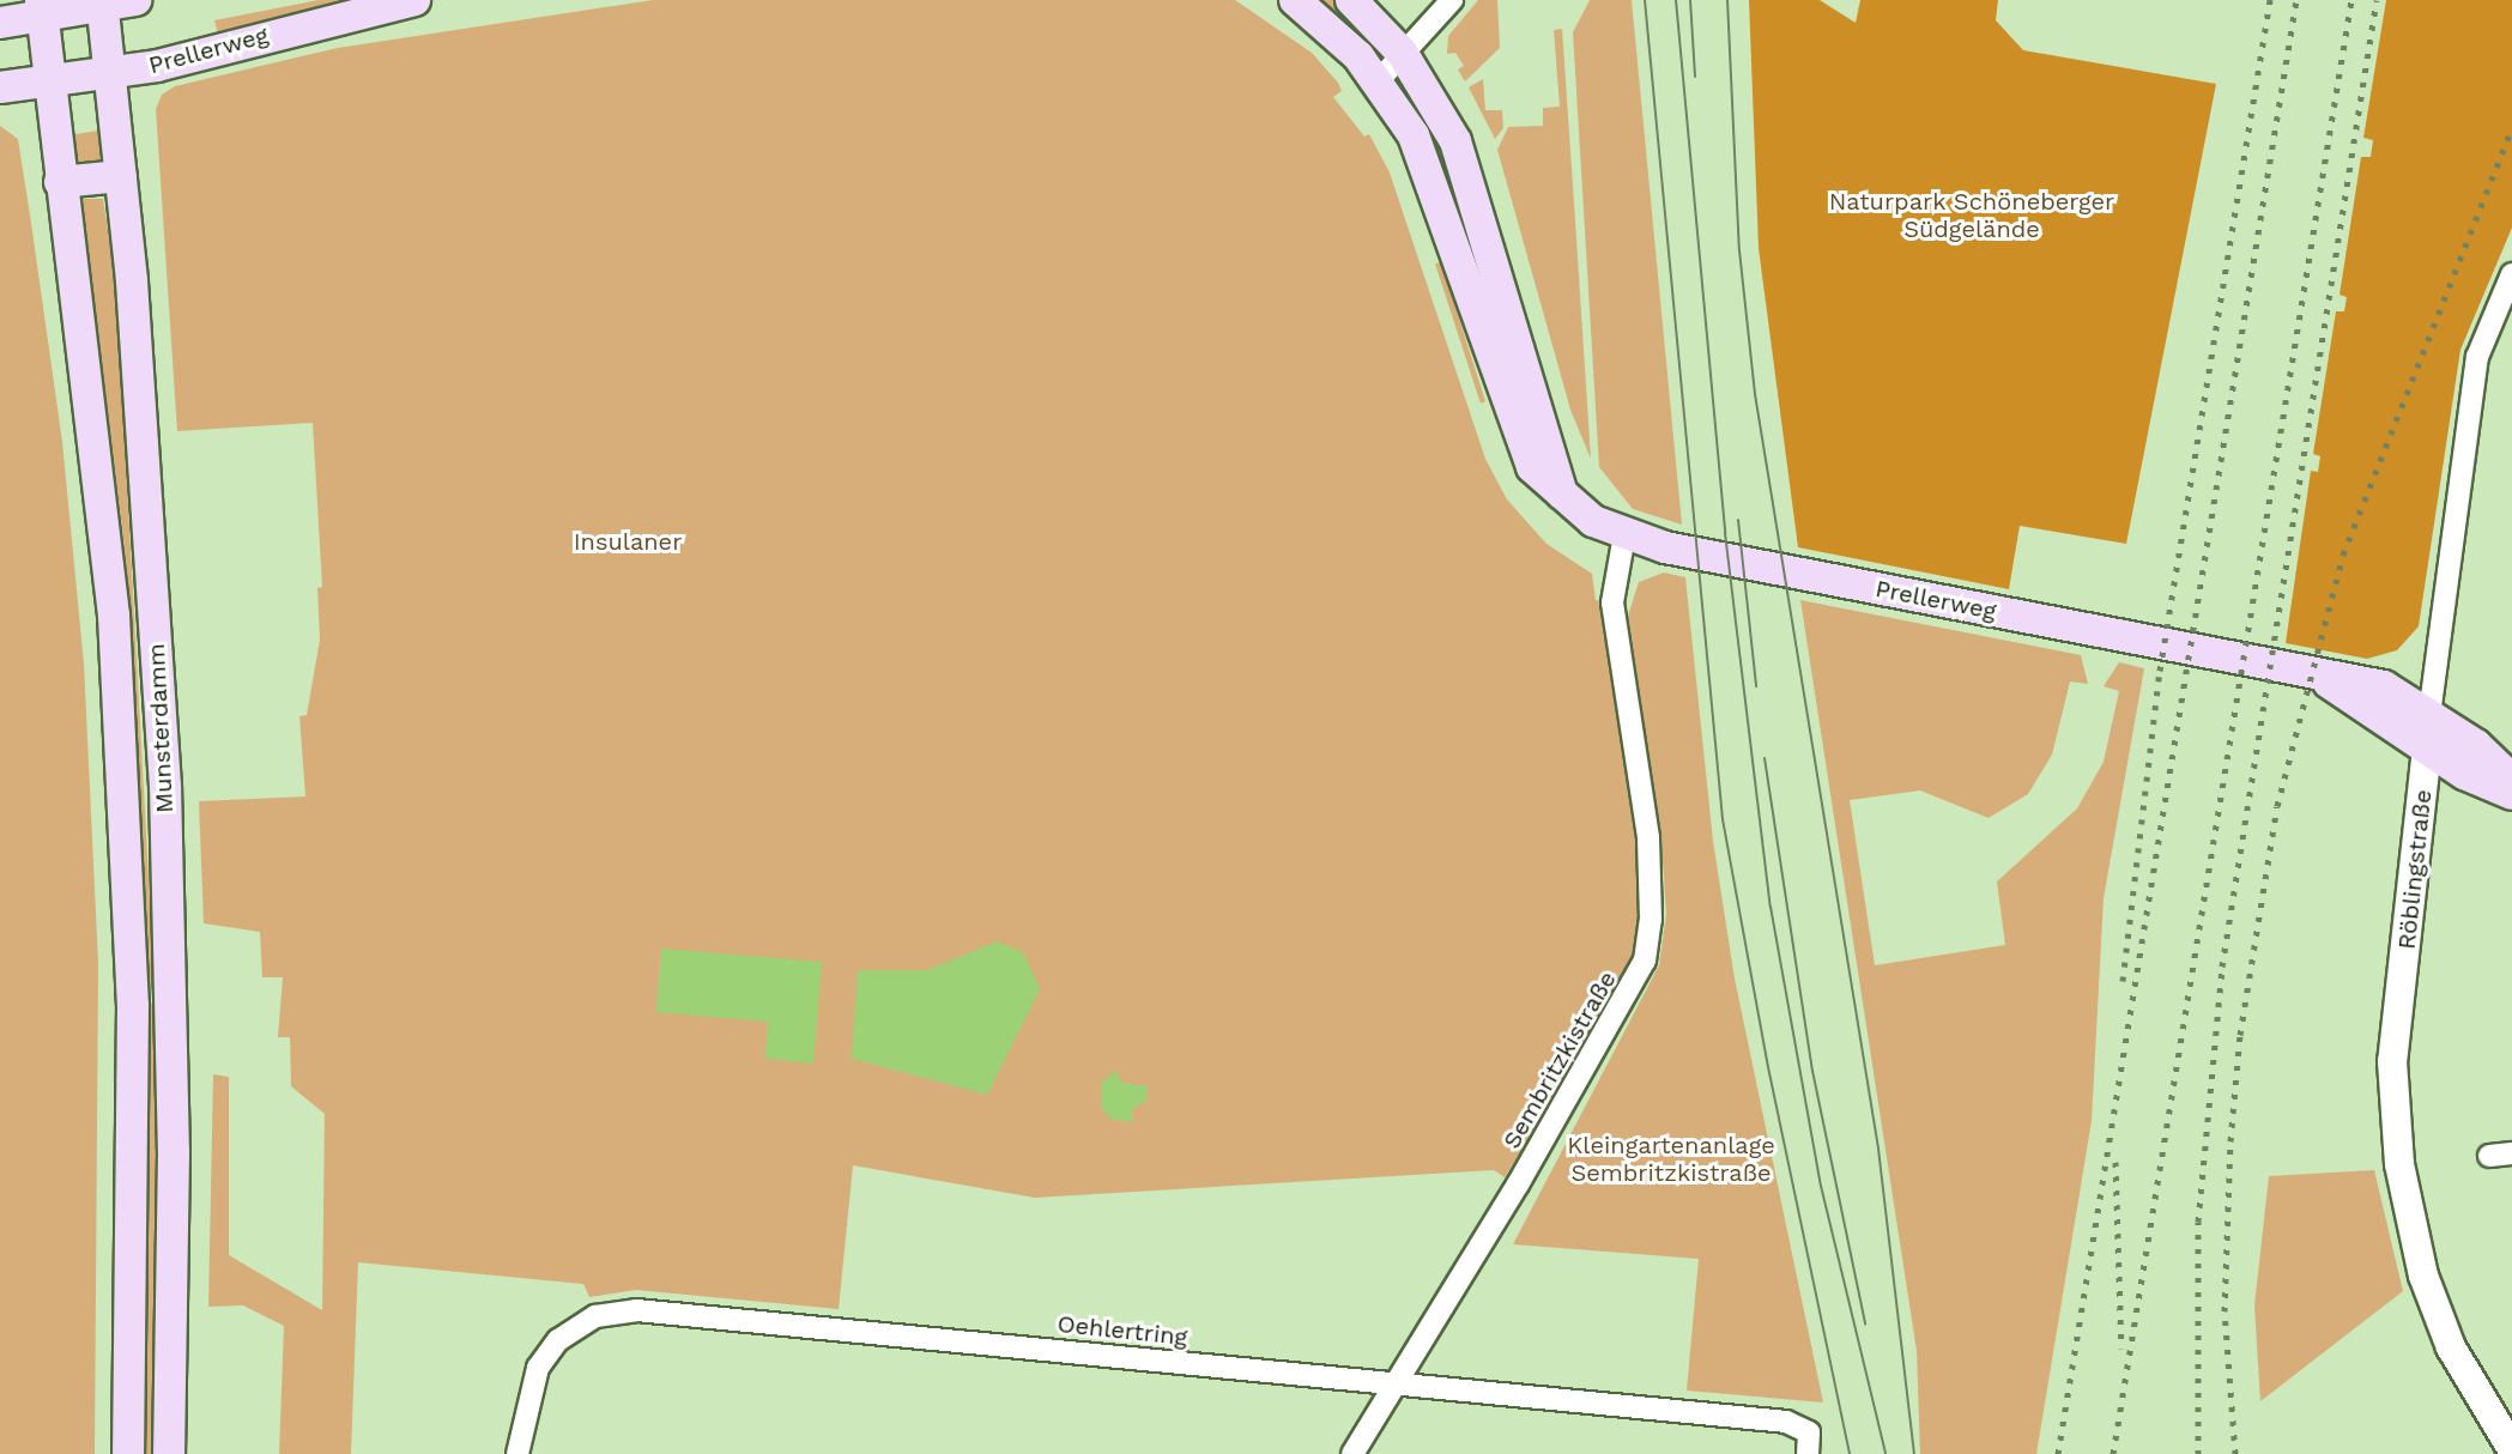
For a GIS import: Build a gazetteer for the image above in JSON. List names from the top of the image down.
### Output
{
  "streets": {
    "main road": ["Prellerweg", "Munsterdamm"],
    "street": ["Röblingstraße", "Sembritzkistraße", "Oehlertring"]
  },
  "crossings": [
    ["Prellerweg", "Munsterdamm"],
    ["Prellerweg", "Röblingstraße"],
    ["Prellerweg", "Sembritzkistraße"],
    ["Sembritzkistraße", "Oehlertring"]
  ],
  "parks": ["Naturpark Schöneberger Südgelände", "Insulaner", "Kleingartenanlage Sembritzkistraße"]
}
